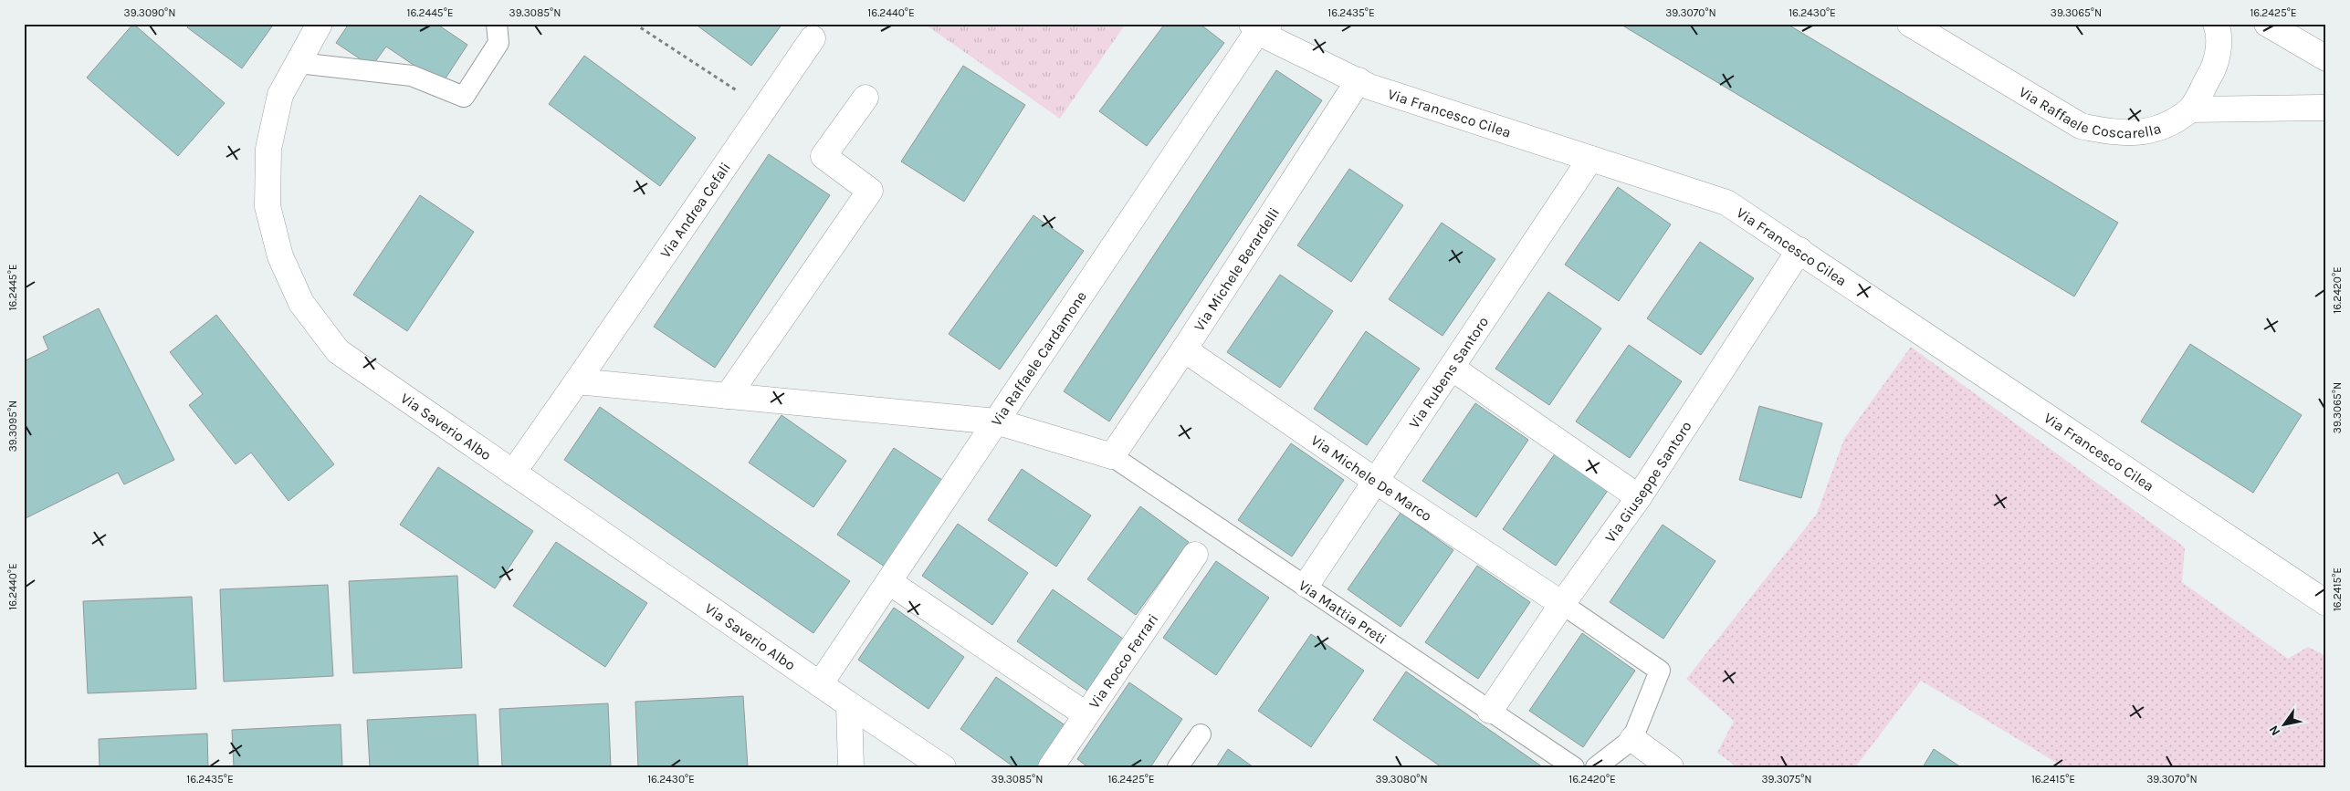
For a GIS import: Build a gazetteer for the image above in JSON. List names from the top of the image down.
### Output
{
  "streets": {
    "street": [
      "Via Raffaele Coscarella",
      "Via Francesco Cilea",
      "Via Andrea Cefali",
      "Via Michele Berardelli",
      "Via Raffaele Cardamone",
      "Via Rubens Santoro",
      "Via Saverio Albo",
      "Via Michele De Marco",
      "Via Giuseppe Santoro",
      "Via Rocco Ferrari"
    ],
    "lane": ["Via Mattia Preti"]
  },
  "crossings": [
    ["Via Francesco Cilea", "Via Michele Berardelli"],
    ["Via Francesco Cilea", "Via Raffaele Cardamone"],
    ["Via Francesco Cilea", "Via Rubens Santoro"],
    ["Via Francesco Cilea", "Via Giuseppe Santoro"],
    ["Via Andrea Cefali", "Via Saverio Albo"],
    ["Via Michele Berardelli", "Via Michele De Marco"],
    ["Via Michele Berardelli", "Via Mattia Preti"],
    ["Via Raffaele Cardamone", "Via Saverio Albo"],
    ["Via Rubens Santoro", "Via Michele De Marco"],
    ["Via Rubens Santoro", "Via Mattia Preti"],
    ["Via Michele De Marco", "Via Giuseppe Santoro"],
    ["Via Giuseppe Santoro", "Via Mattia Preti"]
  ],
  "north": "bottom left",
  "coordinates": [
    "39.3090°N",
    "16.2445°E",
    "39.3085°N",
    "16.2440°E",
    "16.2435°E",
    "39.3070°N",
    "16.2430°E",
    "39.3065°N",
    "16.2425°E",
    "16.2420°E",
    "39.3095°N",
    "16.2415°E",
    "39.3080°N",
    "39.3075°N"
  ]
}
